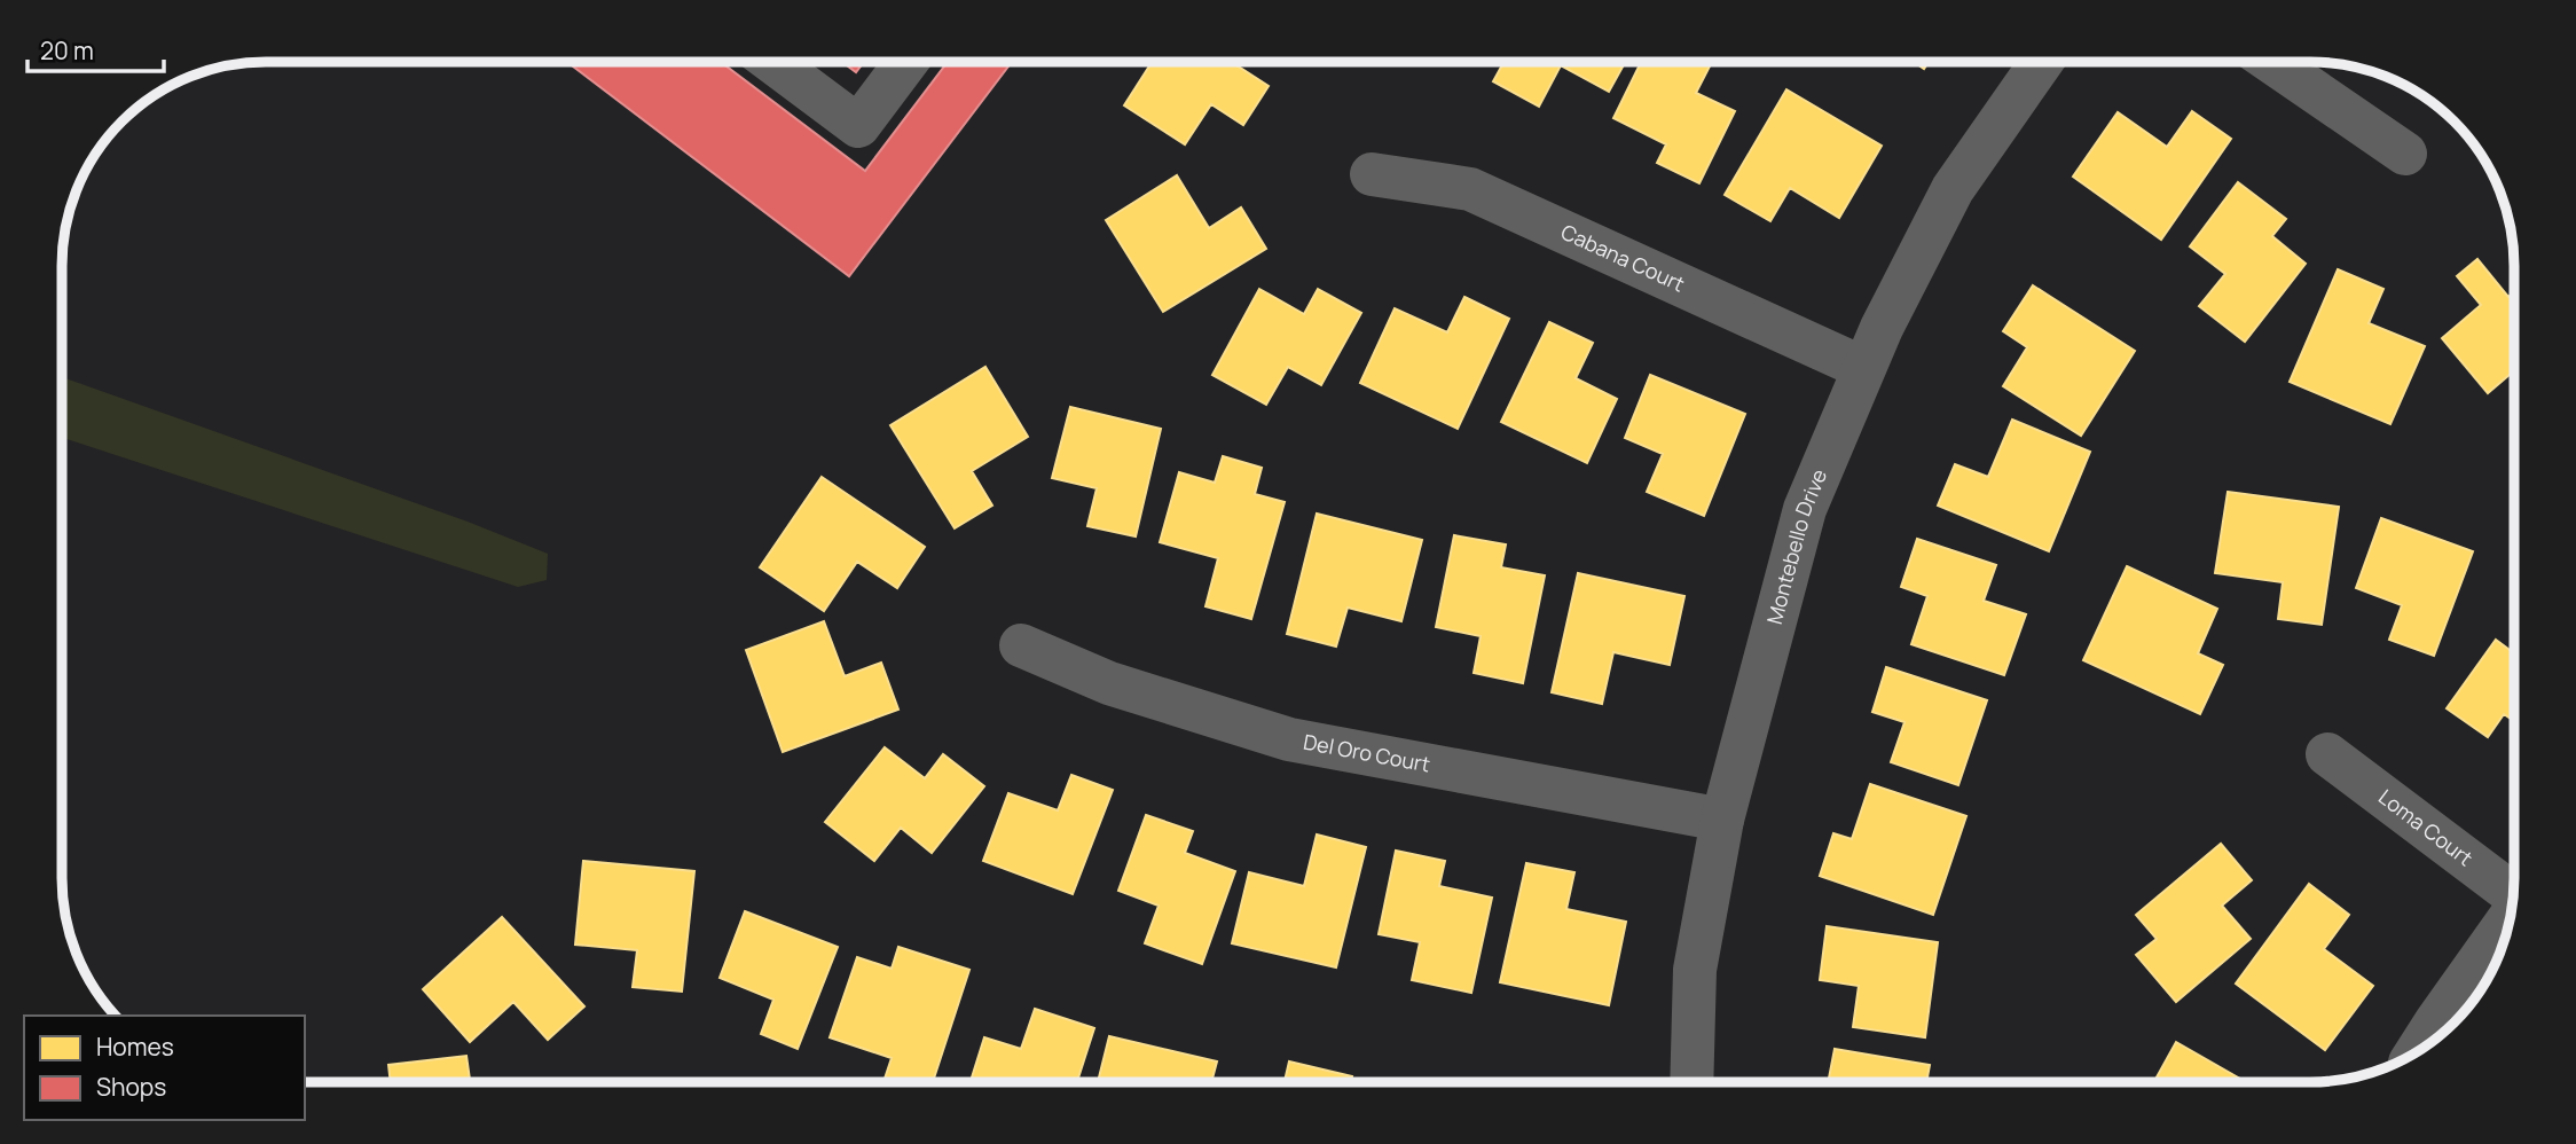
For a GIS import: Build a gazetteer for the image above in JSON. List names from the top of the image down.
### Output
{
  "streets": {
    "street": [
      "Cabana Court",
      "Montebello Drive",
      "Del Oro Court",
      "Loma Court"
    ]
  },
  "crossings": [
    ["Cabana Court", "Montebello Drive"],
    ["Montebello Drive", "Del Oro Court"]
  ],
  "legend": ["Homes", "Shops"],
  "scale_bar": "20 m"
}
